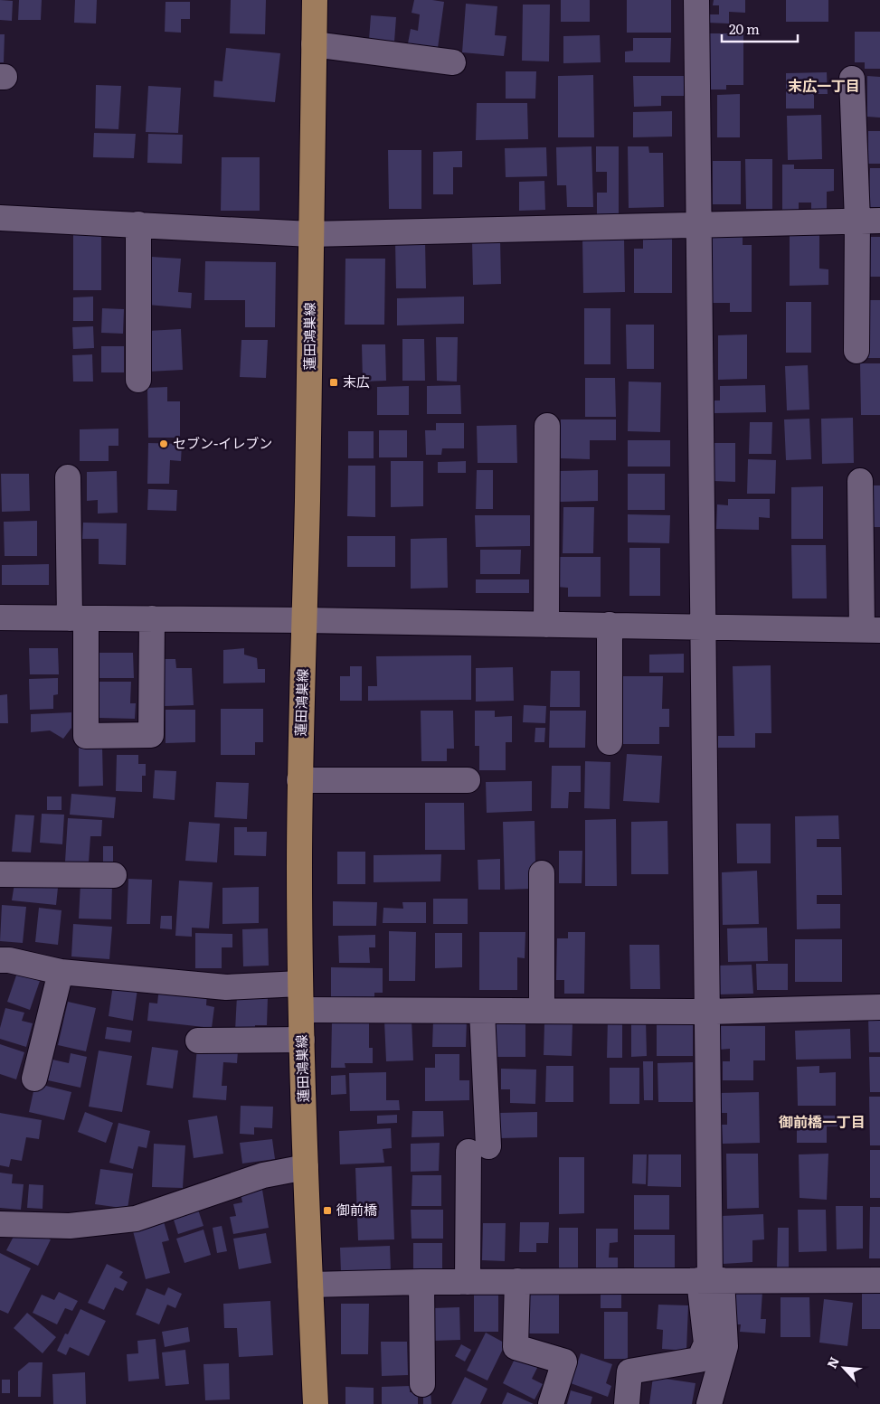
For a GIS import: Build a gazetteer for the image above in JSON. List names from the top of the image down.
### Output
{
  "streets": {
    "main road": ["蓮田鴻巣線"]
  },
  "districts": ["末広一丁目", "御前橋一丁目"],
  "places": {
    "transit": ["末広", "御前橋"],
    "other": ["セブン-イレブン"]
  },
  "scale_bar": "20 m",
  "north": "top left"
}
